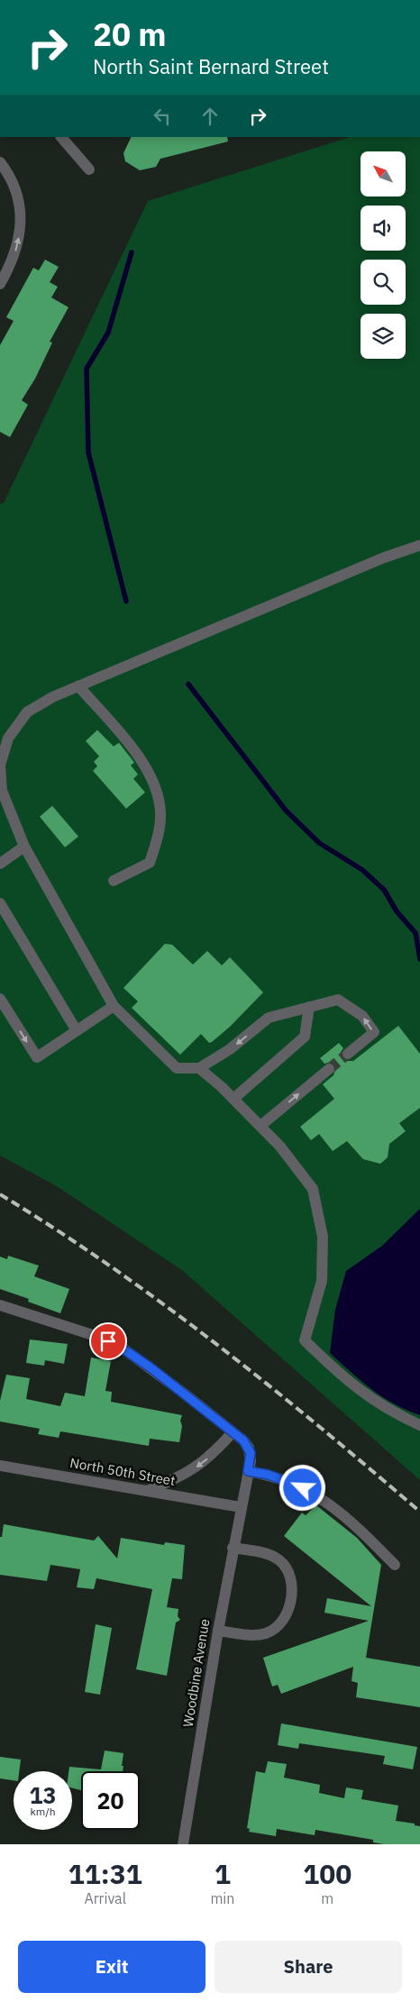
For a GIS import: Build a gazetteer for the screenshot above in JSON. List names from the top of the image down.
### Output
{
  "streets": {
    "street": ["North 50th Street", "Woodbine Avenue"]
  },
  "crossings": [
    ["North 50th Street", "Woodbine Avenue"]
  ],
  "north": "top left",
  "page": {
    "turn": ["20 m", "North Saint Bernard Street"],
    "speed": "13 km/h",
    "limit": "20",
    "eta": [
      "11:31",
      "Arrival",
      "1",
      "min",
      "100",
      "m"
    ],
    "buttons": ["Exit", "Share"]
  }
}
